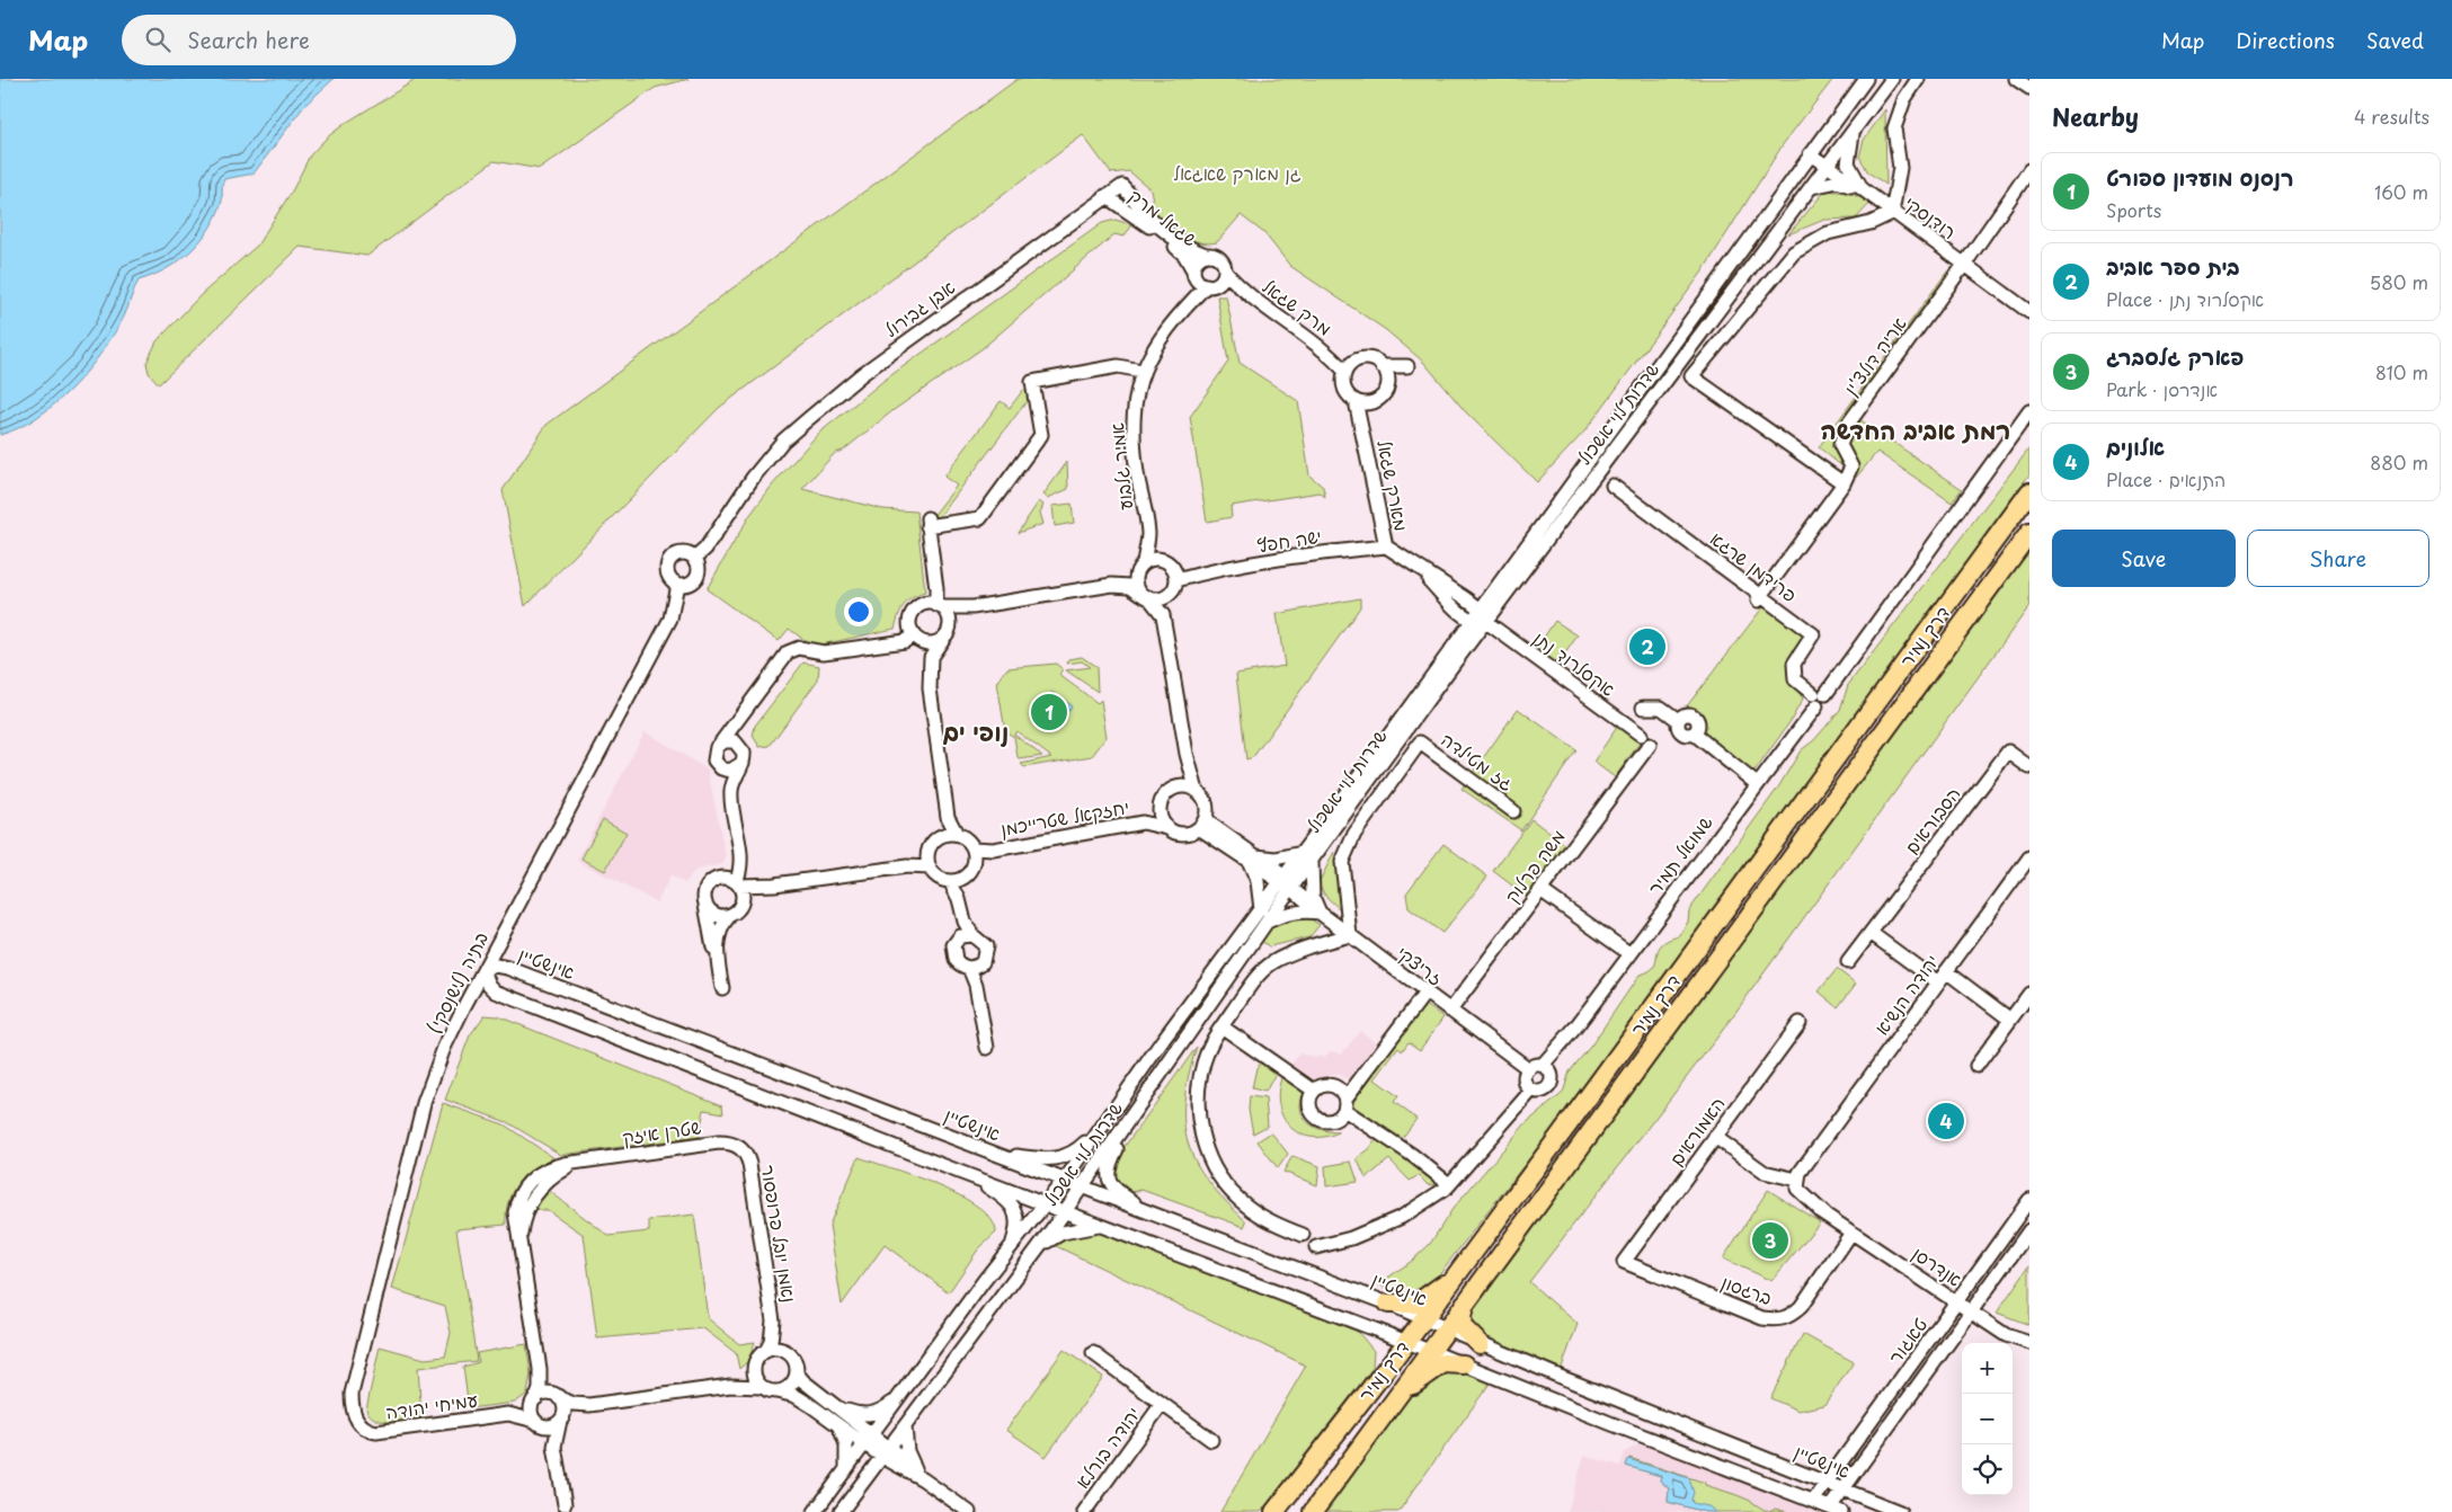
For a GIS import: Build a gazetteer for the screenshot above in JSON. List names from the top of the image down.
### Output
{
  "streets": {
    "highway": ["דרך נמיר"],
    "street": [
      "שגאל מרק",
      "רודנסקי",
      "מרק שגאל",
      "אבן גבירול",
      "אריה דולצ'ין",
      "שדרות לוי אשכול",
      "אמיר גלבוע",
      "מארק שגאל",
      "ישה חפץ",
      "פרידמן שרגא",
      "אקסלרוד נתן",
      "גז מטילדה",
      "יחזקאל שטרייכמן",
      "הסבוראים",
      "שמואל תמיר",
      "משה פרלוק",
      "אינשטיין",
      "זריצקי",
      "בתיה (לישנסקי)",
      "יהודה הנשיא",
      "האמוראים",
      "שטרן איזק",
      "נאמן יובל פרופסור",
      "אנדרסן",
      "ברגסון",
      "טאגור",
      "עמיחי יהודה",
      "יהודה בורלא"
    ]
  },
  "crossings": [
    ["שגאל מרק", "מרק שגאל"],
    ["שגאל מרק", "אבן גבירול"],
    ["שגאל מרק", "אמיר גלבוע"],
    ["רודנסקי", "אריה דולצ'ין"],
    ["רודנסקי", "שדרות לוי אשכול"],
    ["מרק שגאל", "אמיר גלבוע"],
    ["אבן גבירול", "בתיה (לישנסקי)"],
    ["אריה דולצ'ין", "פרידמן שרגא"],
    ["שדרות לוי אשכול", "אקסלרוד נתן"],
    ["שדרות לוי אשכול", "גז מטילדה"],
    ["שדרות לוי אשכול", "אינשטיין"],
    ["שדרות לוי אשכול", "זריצקי"],
    ["אמיר גלבוע", "ישה חפץ"],
    ["מארק שגאל", "ישה חפץ"],
    ["פרידמן שרגא", "שמואל תמיר"],
    ["דרך נמיר", "אינשטיין"],
    ["שמואל תמיר", "זריצקי"],
    ["משה פרלוק", "זריצקי"],
    ["אינשטיין", "בתיה (לישנסקי)"],
    ["אינשטיין", "טאגור"],
    ["בתיה (לישנסקי)", "עמיחי יהודה"],
    ["יהודה הנשיא", "אנדרסן"],
    ["האמוראים", "ברגסון"],
    ["שטרן איזק", "נאמן יובל פרופסור"],
    ["שטרן איזק", "עמיחי יהודה"],
    ["אנדרסן", "ברגסון"],
    ["אנדרסן", "טאגור"]
  ],
  "districts": ["רמת אביב החדשה", "נופי ים"],
  "parks": ["גן מארק שאגאל"],
  "page": {
    "header": "Map",
    "search": "Search here",
    "nav": ["Map", "Directions", "Saved"],
    "heading": ["Nearby", "4 results"],
    "list": [
      {
        "mark": "1",
        "name": "רנסנס מועדון ספורט",
        "note": "Sports",
        "value": "160 m"
      },
      {
        "mark": "2",
        "name": "בית ספר אביב",
        "note": "Place · אקסלרוד נתן",
        "value": "580 m"
      },
      {
        "mark": "3",
        "name": "פארק גלסברג",
        "note": "Park · אנדרסן",
        "value": "810 m"
      },
      {
        "mark": "4",
        "name": "אלונים",
        "note": "Place · התנאים",
        "value": "880 m"
      }
    ],
    "buttons": ["Save", "Share"],
    "pins": [
      "2",
      "1",
      "4",
      "3"
    ],
    "map_buttons": ["+", "−"]
  }
}
